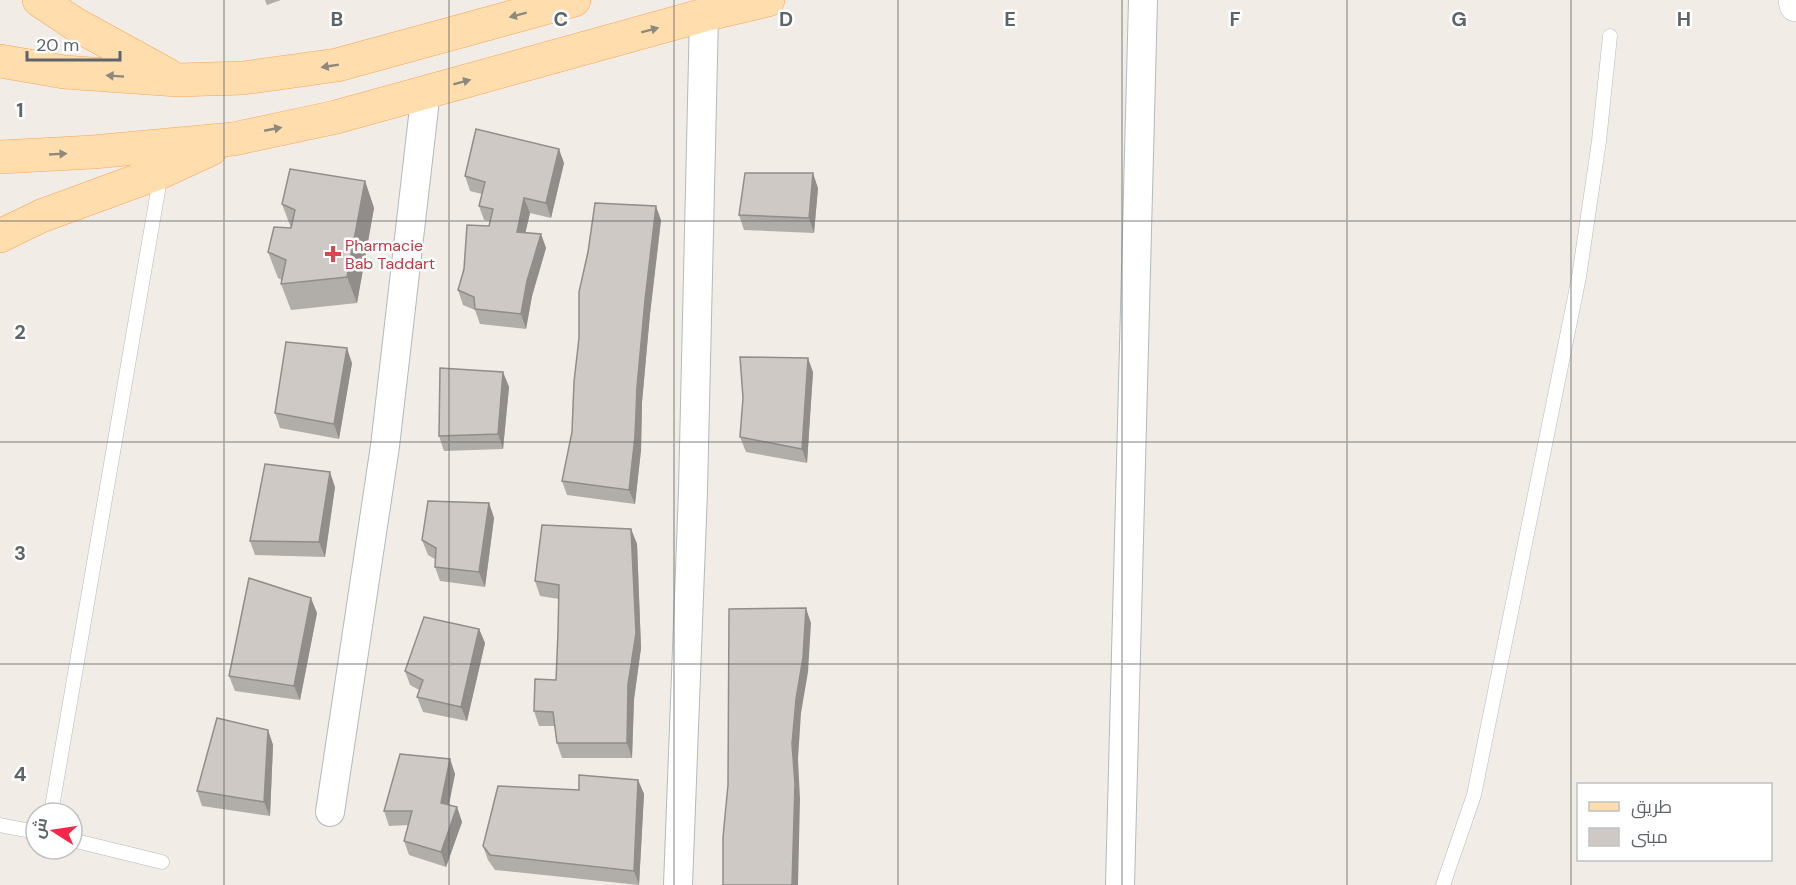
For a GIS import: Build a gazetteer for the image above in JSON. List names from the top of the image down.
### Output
{
  "places": {
    "health": ["Pharmacie Bab Taddart"]
  },
  "legend": ["طريق", "مبنى"],
  "scale_bar": "20 m",
  "north": "left",
  "grid": {
    "columns": [
      "B",
      "C",
      "D",
      "E",
      "F",
      "G",
      "H"
    ],
    "rows": [
      "1",
      "2",
      "3",
      "4"
    ]
  }
}
